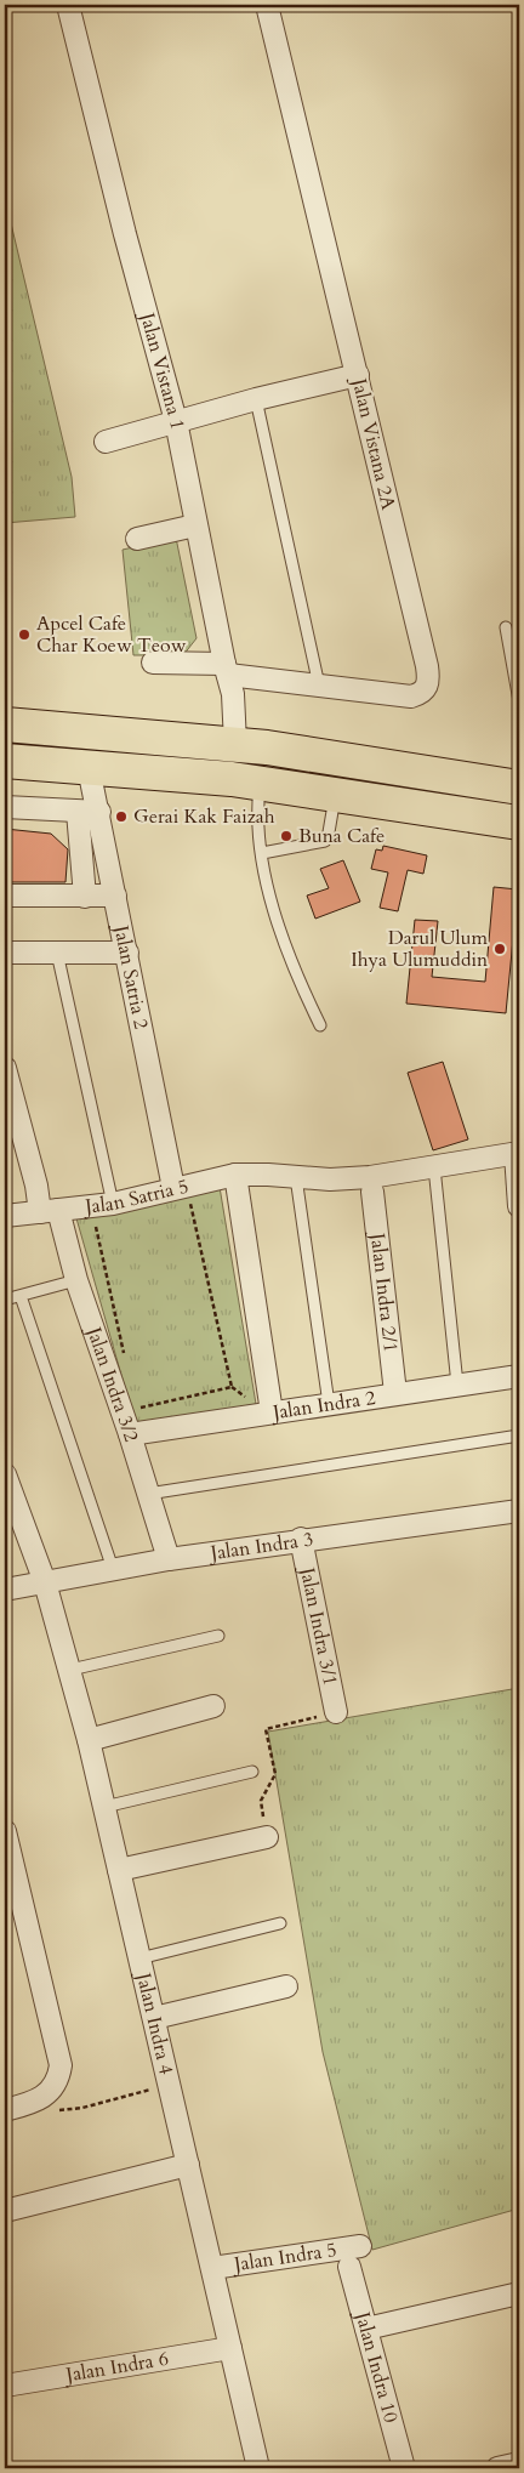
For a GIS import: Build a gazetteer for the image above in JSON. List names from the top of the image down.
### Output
{
  "streets": {
    "street": [
      "Jalan Vistana 1",
      "Jalan Vistana 2A",
      "Jalan Satria 2",
      "Jalan Satria 5",
      "Jalan Indra 2/1",
      "Jalan Indra 3/2",
      "Jalan Indra 2",
      "Jalan Indra 3",
      "Jalan Indra 3/1",
      "Jalan Indra 4",
      "Jalan Indra 5",
      "Jalan Indra 6",
      "Jalan Indra 10"
    ]
  },
  "crossings": [
    ["Jalan Vistana 1", "Jalan Vistana 2A"],
    ["Jalan Satria 2", "Jalan Satria 5"],
    ["Jalan Satria 5", "Jalan Indra 3/2"],
    ["Jalan Indra 2/1", "Jalan Indra 2"],
    ["Jalan Indra 3/2", "Jalan Indra 2"],
    ["Jalan Indra 3/2", "Jalan Indra 3"],
    ["Jalan Indra 3", "Jalan Indra 3/1"],
    ["Jalan Indra 3", "Jalan Indra 4"],
    ["Jalan Indra 4", "Jalan Indra 5"],
    ["Jalan Indra 4", "Jalan Indra 6"]
  ],
  "places": [
    "Apcel Cafe Char Koew Teow",
    "Gerai Kak Faizah",
    "Buna Cafe",
    "Darul Ulum Ihya Ulumuddin"
  ]
}
